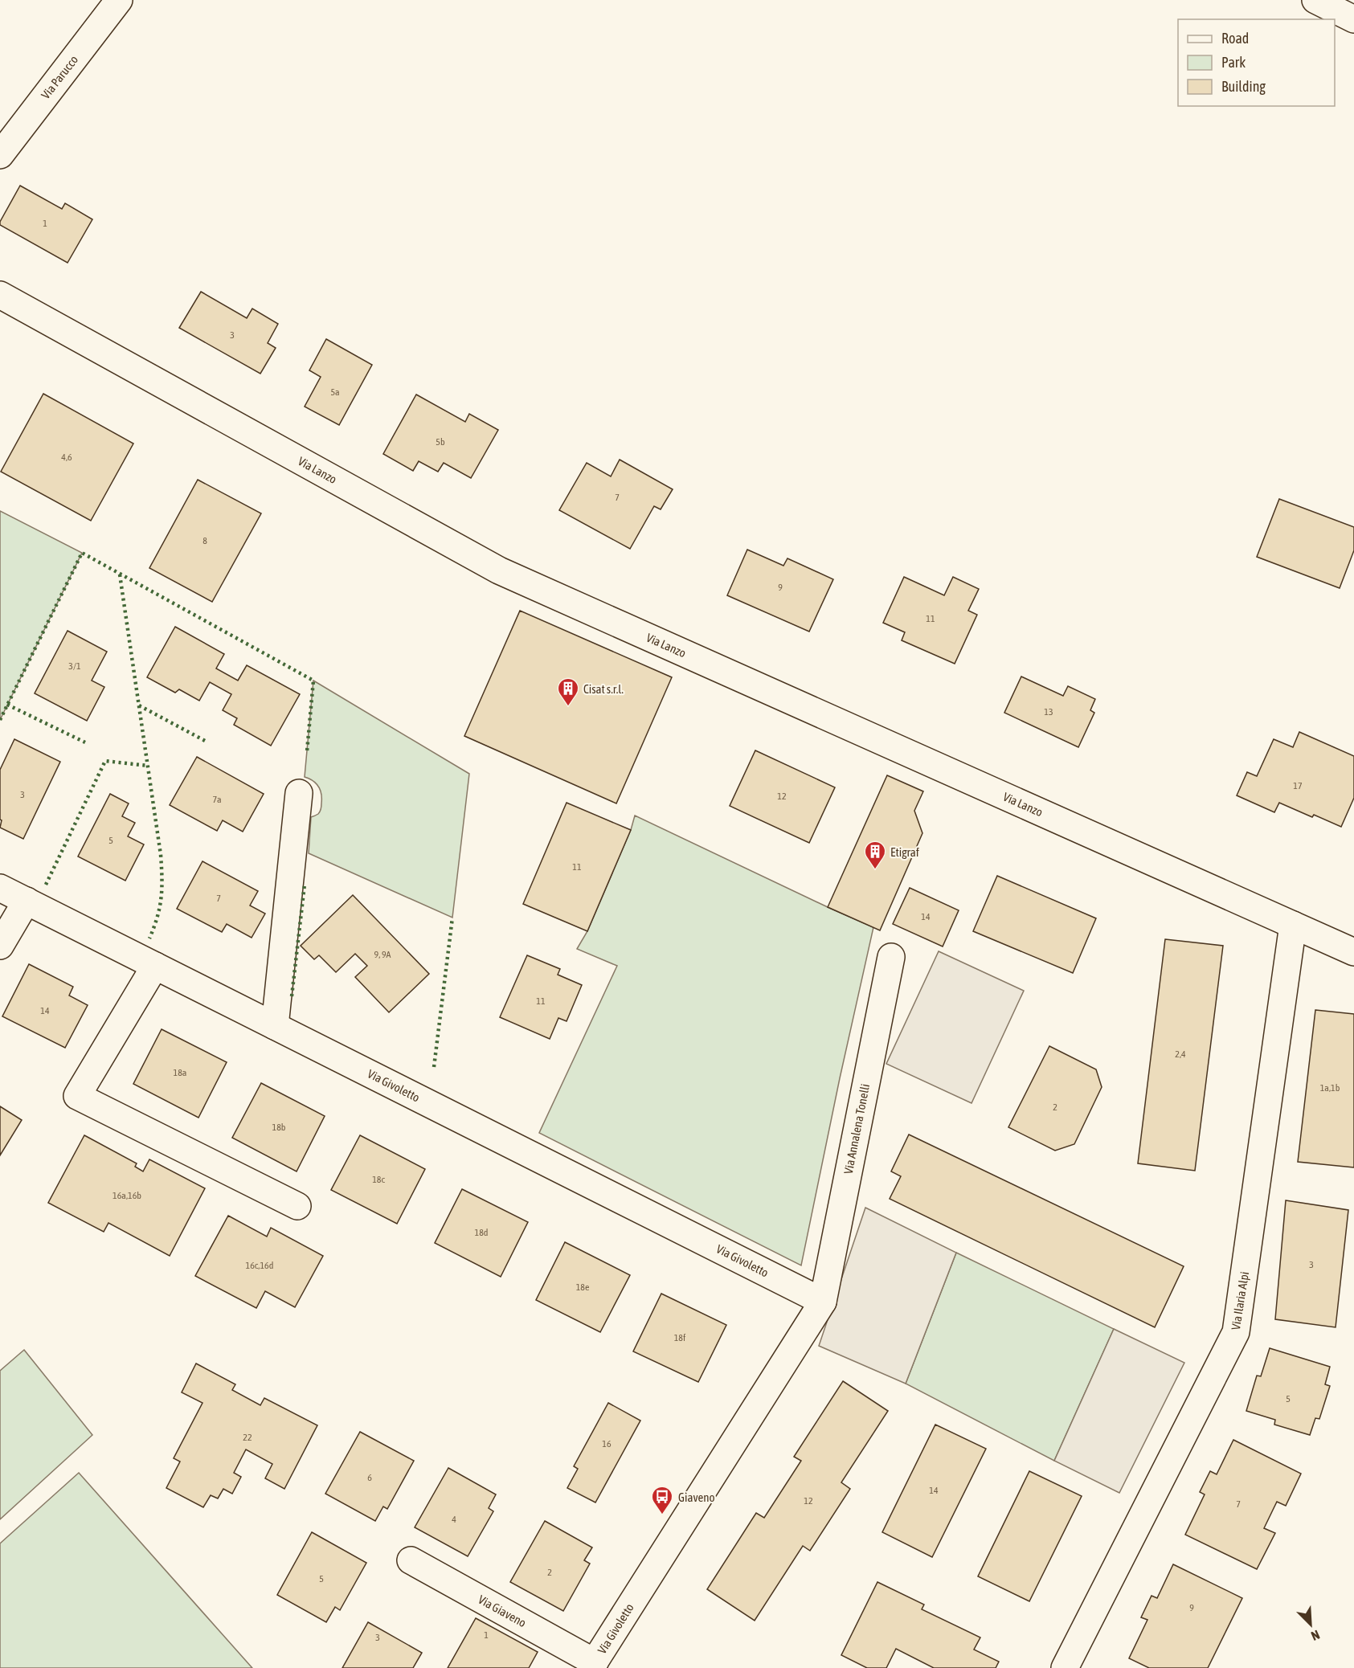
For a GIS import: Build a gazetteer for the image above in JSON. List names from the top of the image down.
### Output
{
  "streets": {
    "street": [
      "Via Parucco",
      "Via Lanzo",
      "Via Givoletto",
      "Via Annalena Tonelli",
      "Via Ilaria Alpi",
      "Via Giaveno"
    ]
  },
  "crossings": [
    ["Via Lanzo", "Via Ilaria Alpi"],
    ["Via Givoletto", "Via Annalena Tonelli"],
    ["Via Givoletto", "Via Giaveno"]
  ],
  "places": {
    "building": ["Cisat s.r.l.", "Etigraf"],
    "bus stop": ["Giaveno"]
  },
  "house_numbers": [
    "1",
    "3",
    "5a",
    "5b",
    "4,6",
    "7",
    "8",
    "9",
    "11",
    "3/1",
    "13",
    "17",
    "3",
    "12",
    "7a",
    "5",
    "11",
    "7",
    "14",
    "9, 9A",
    "11",
    "14",
    "2,4",
    "18a",
    "1a,1b",
    "2",
    "18b",
    "18c",
    "16a,16b",
    "18d",
    "3",
    "16c,16d",
    "18e",
    "18f",
    "5",
    "22",
    "16",
    "6",
    "14",
    "12",
    "7",
    "4",
    "2",
    "5",
    "9",
    "1",
    "3"
  ],
  "legend": ["Road", "Park", "Building"],
  "north": "bottom right"
}
